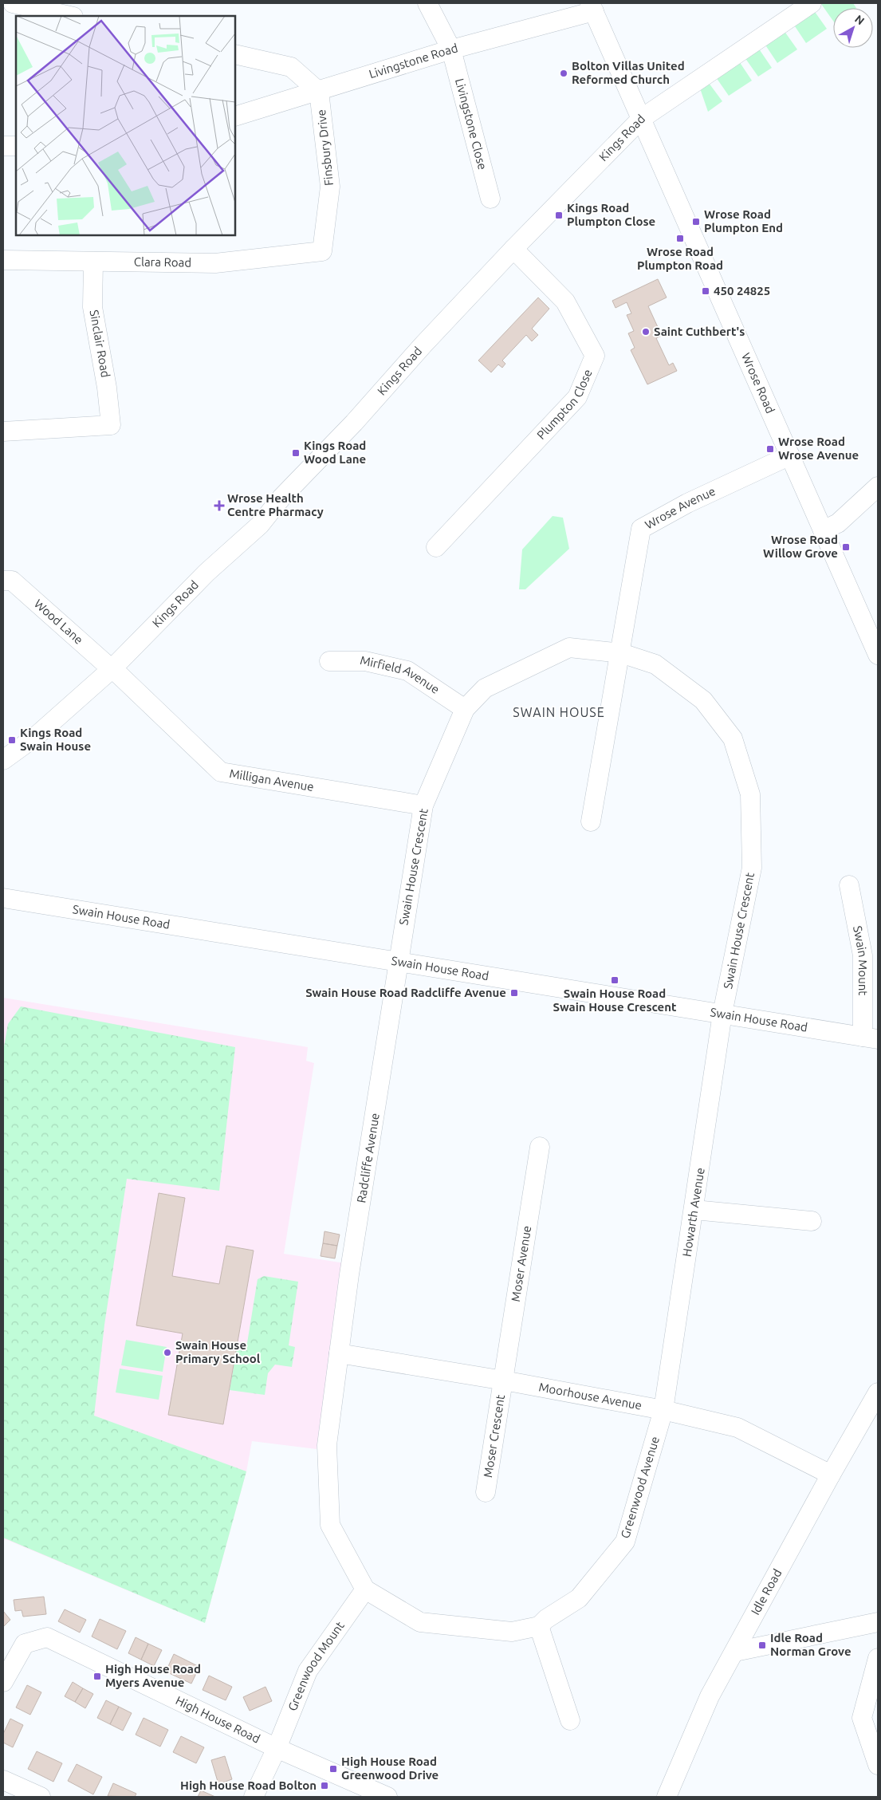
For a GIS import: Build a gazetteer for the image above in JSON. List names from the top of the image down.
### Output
{
  "streets": {
    "street": [
      "Livingstone Road",
      "Livingstone Close",
      "Kings Road",
      "Finsbury Drive",
      "Clara Road",
      "Sinclair Road",
      "Wrose Road",
      "Plumpton Close",
      "Wrose Avenue",
      "Wood Lane",
      "Mirfield Avenue",
      "Milligan Avenue",
      "Swain House Crescent",
      "Swain House Road",
      "Swain Mount",
      "Radcliffe Avenue",
      "Howarth Avenue",
      "Moser Avenue",
      "Moorhouse Avenue",
      "Moser Crescent",
      "Greenwood Avenue",
      "Idle Road",
      "Greenwood Mount",
      "High House Road"
    ]
  },
  "crossings": [
    ["Livingstone Road", "Livingstone Close"],
    ["Livingstone Road", "Finsbury Drive"],
    ["Livingstone Road", "Wrose Road"],
    ["Kings Road", "Wrose Road"],
    ["Kings Road", "Plumpton Close"],
    ["Kings Road", "Wood Lane"],
    ["Kings Road", "Milligan Avenue"],
    ["Finsbury Drive", "Clara Road"],
    ["Clara Road", "Sinclair Road"],
    ["Wrose Road", "Wrose Avenue"],
    ["Wrose Avenue", "Swain House Crescent"],
    ["Wood Lane", "Milligan Avenue"],
    ["Mirfield Avenue", "Swain House Crescent"],
    ["Milligan Avenue", "Swain House Crescent"],
    ["Swain House Crescent", "Swain House Road"],
    ["Swain House Crescent", "Radcliffe Avenue"],
    ["Swain House Crescent", "Howarth Avenue"],
    ["Swain House Road", "Swain Mount"],
    ["Swain House Road", "Radcliffe Avenue"],
    ["Swain House Road", "Howarth Avenue"],
    ["Radcliffe Avenue", "Moorhouse Avenue"],
    ["Howarth Avenue", "Moorhouse Avenue"],
    ["Howarth Avenue", "Greenwood Avenue"],
    ["Moser Avenue", "Moorhouse Avenue"],
    ["Moser Avenue", "Moser Crescent"],
    ["Moorhouse Avenue", "Moser Crescent"],
    ["Moorhouse Avenue", "Greenwood Avenue"],
    ["Moorhouse Avenue", "Idle Road"],
    ["Greenwood Avenue", "Greenwood Mount"],
    ["Greenwood Mount", "High House Road"]
  ],
  "districts": ["SWAIN HOUSE"],
  "places": {
    "other": ["Bolton Villas United Reformed Church", "Saint Cuthbert's", "Swain House Primary School"],
    "transit": [
      "Kings Road Plumpton Close",
      "Wrose Road Plumpton End",
      "Wrose Road Plumpton Road",
      "450 24825",
      "Wrose Road Wrose Avenue",
      "Kings Road Wood Lane",
      "Wrose Road Willow Grove",
      "Kings Road Swain House",
      "Swain House Road Swain House Crescent",
      "Swain House Road Radcliffe Avenue",
      "Idle Road Norman Grove",
      "High House Road Myers Avenue",
      "High House Road Greenwood Drive",
      "High House Road Bolton"
    ],
    "health": ["Wrose Health Centre Pharmacy"]
  },
  "north": "top right"
}
